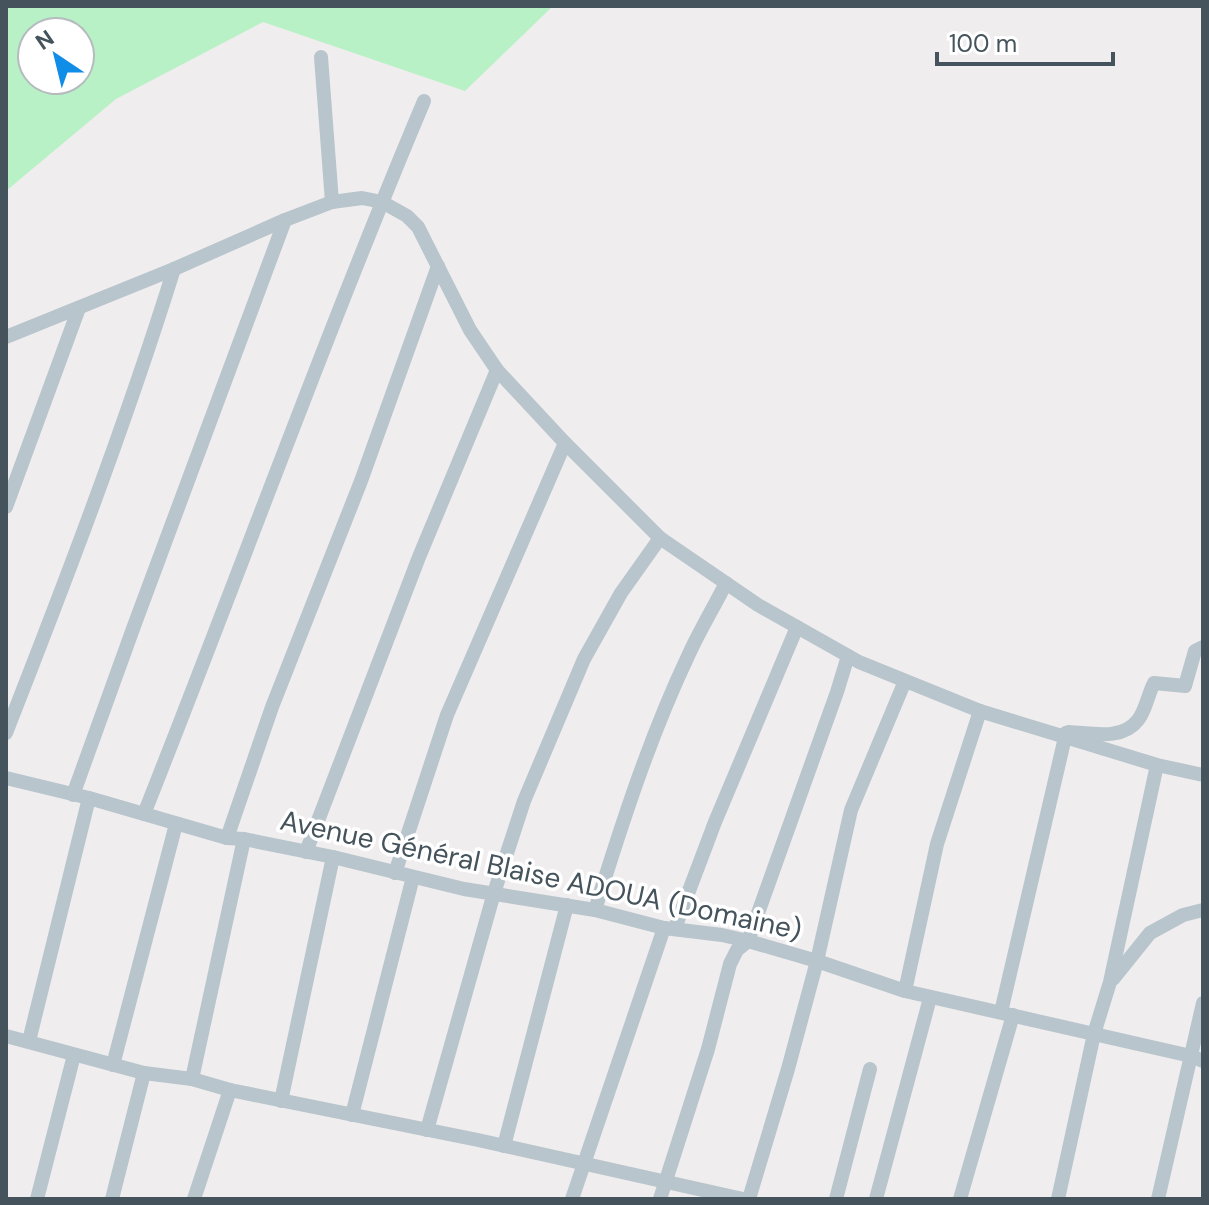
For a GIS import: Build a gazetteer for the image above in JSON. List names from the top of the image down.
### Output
{
  "streets": {
    "street": ["Avenue Général Blaise ADOUA (Domaine)"]
  },
  "scale_bar": "100 m",
  "north": "top left"
}
